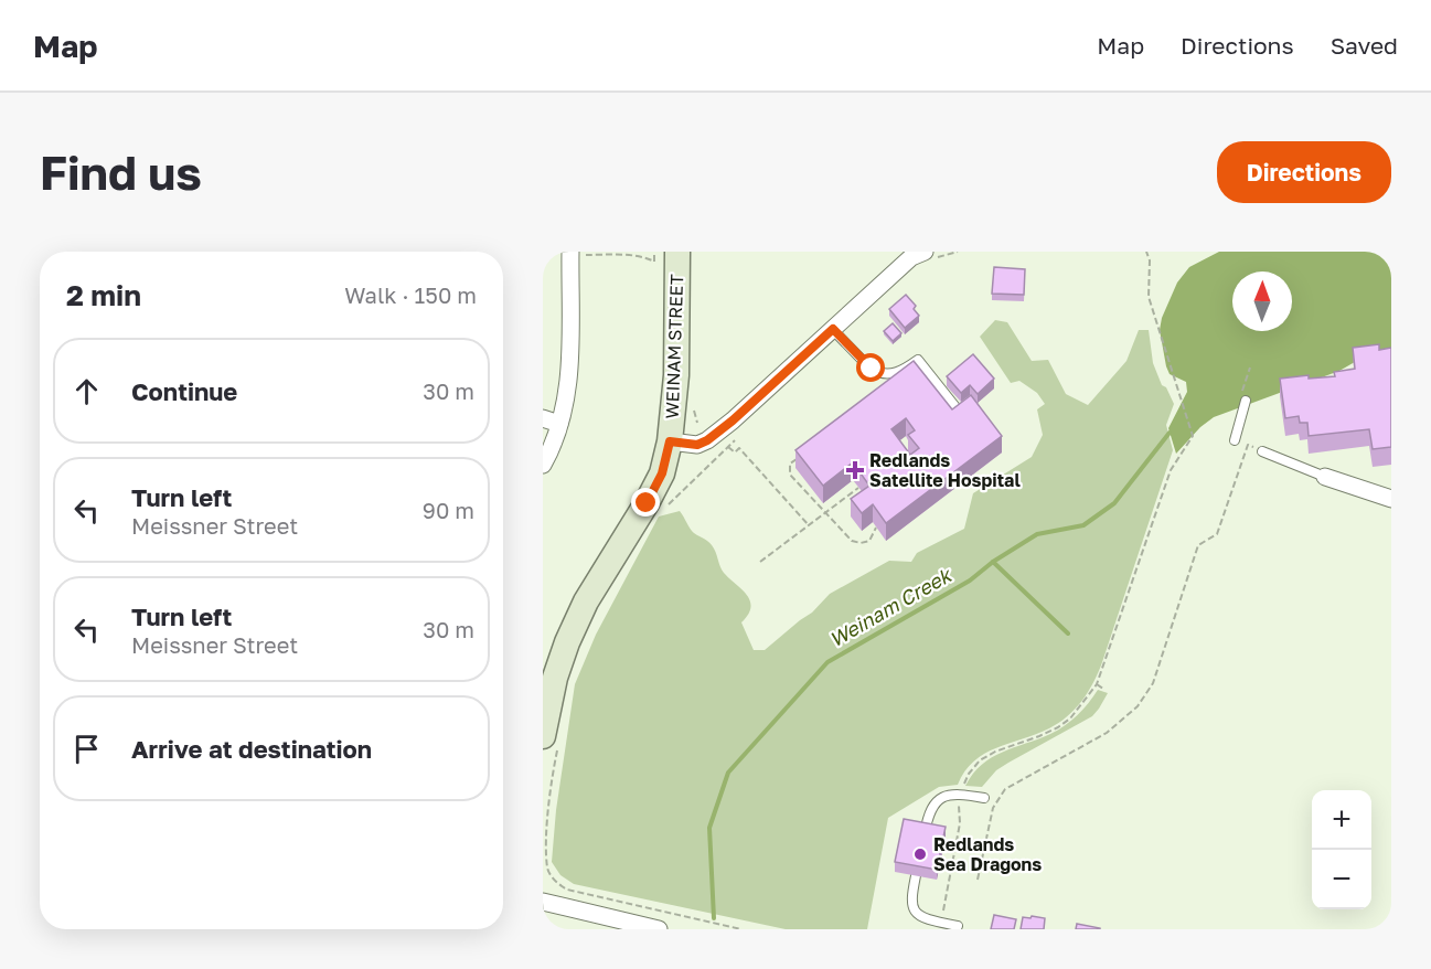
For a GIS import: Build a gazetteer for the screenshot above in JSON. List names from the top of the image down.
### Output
{
  "streets": {
    "street": ["WEINAM STREET"]
  },
  "water": ["Weinam Creek"],
  "places": {
    "health": ["Redlands Satellite Hospital"],
    "other": ["Redlands Sea Dragons"]
  },
  "north": "top",
  "page": {
    "header": "Map",
    "nav": ["Map", "Directions", "Saved"],
    "buttons": "Directions",
    "title": "Find us",
    "heading": ["2 min", "Walk · 150 m"],
    "list": [
      ["Continue", "30 m"],
      ["Turn left", "Meissner Street", "90 m"],
      ["Turn left", "Meissner Street", "30 m"],
      "Arrive at destination"
    ],
    "map_buttons": ["+", "−"]
  }
}
